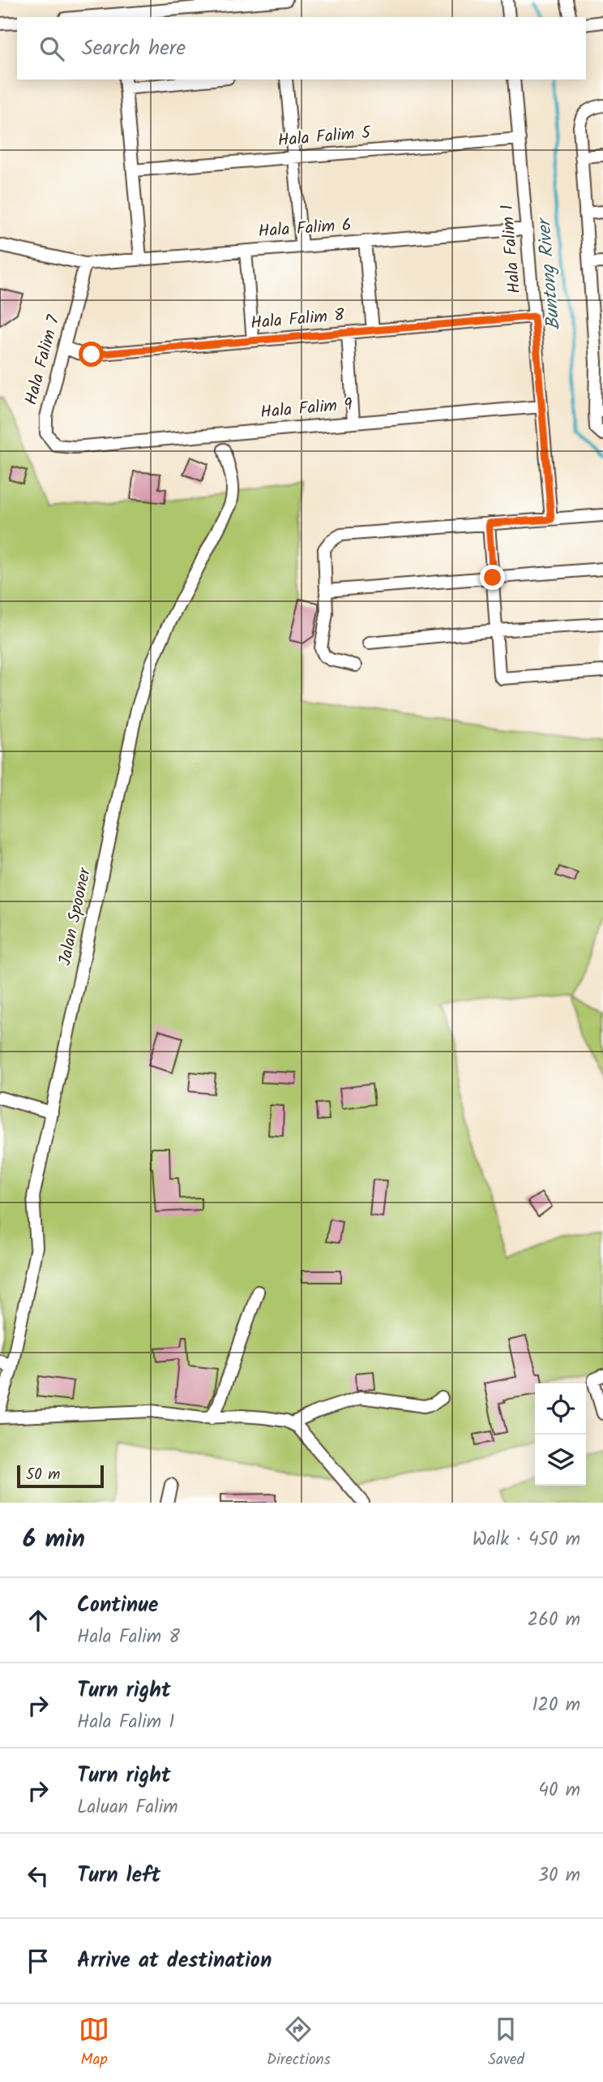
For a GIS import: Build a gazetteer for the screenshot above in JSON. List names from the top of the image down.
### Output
{
  "streets": {
    "street": [
      "Hala Falim 5",
      "Hala Falim 6",
      "Hala Falim 1",
      "Hala Falim 8",
      "Hala Falim 7",
      "Hala Falim 9",
      "Jalan Spooner"
    ]
  },
  "crossings": [
    ["Hala Falim 5", "Hala Falim 1"],
    ["Hala Falim 6", "Hala Falim 1"],
    ["Hala Falim 6", "Hala Falim 7"],
    ["Hala Falim 1", "Hala Falim 8"],
    ["Hala Falim 1", "Hala Falim 9"],
    ["Hala Falim 8", "Hala Falim 7"],
    ["Hala Falim 7", "Hala Falim 9"]
  ],
  "water": ["Buntong River"],
  "scale_bar": "50 m",
  "page": {
    "search": "Search here",
    "scale": "50 m",
    "heading": ["6 min", "Walk · 450 m"],
    "list": [
      ["Continue", "Hala Falim 8", "260 m"],
      ["Turn right", "Hala Falim 1", "120 m"],
      ["Turn right", "Laluan Falim", "40 m"],
      ["Turn left", "30 m"],
      "Arrive at destination"
    ],
    "nav": ["Map", "Directions", "Saved"]
  }
}
